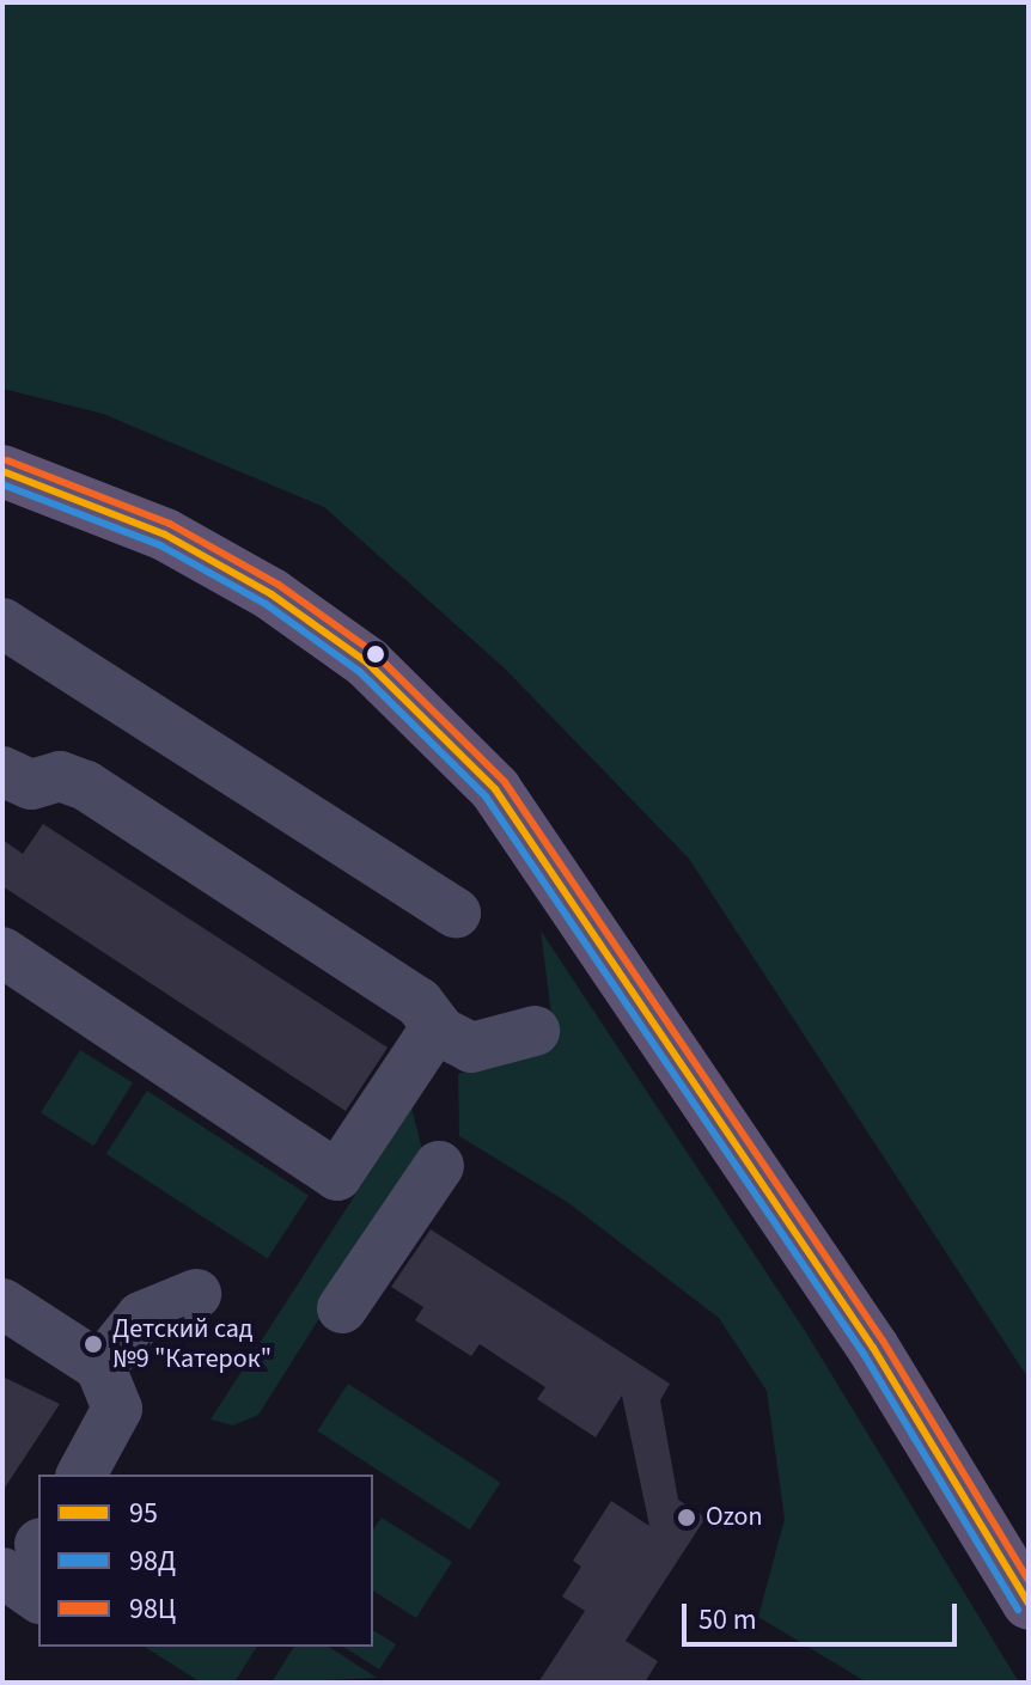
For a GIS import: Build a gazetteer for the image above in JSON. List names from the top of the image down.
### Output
{
  "places": ["Детский сад №9 \"Катерок\"", "Ozon"],
  "lines": ["transit line 98Ц", "transit line 95", "transit line 98Д"],
  "legend": ["95", "98Д", "98Ц"],
  "scale_bar": "50 m"
}
